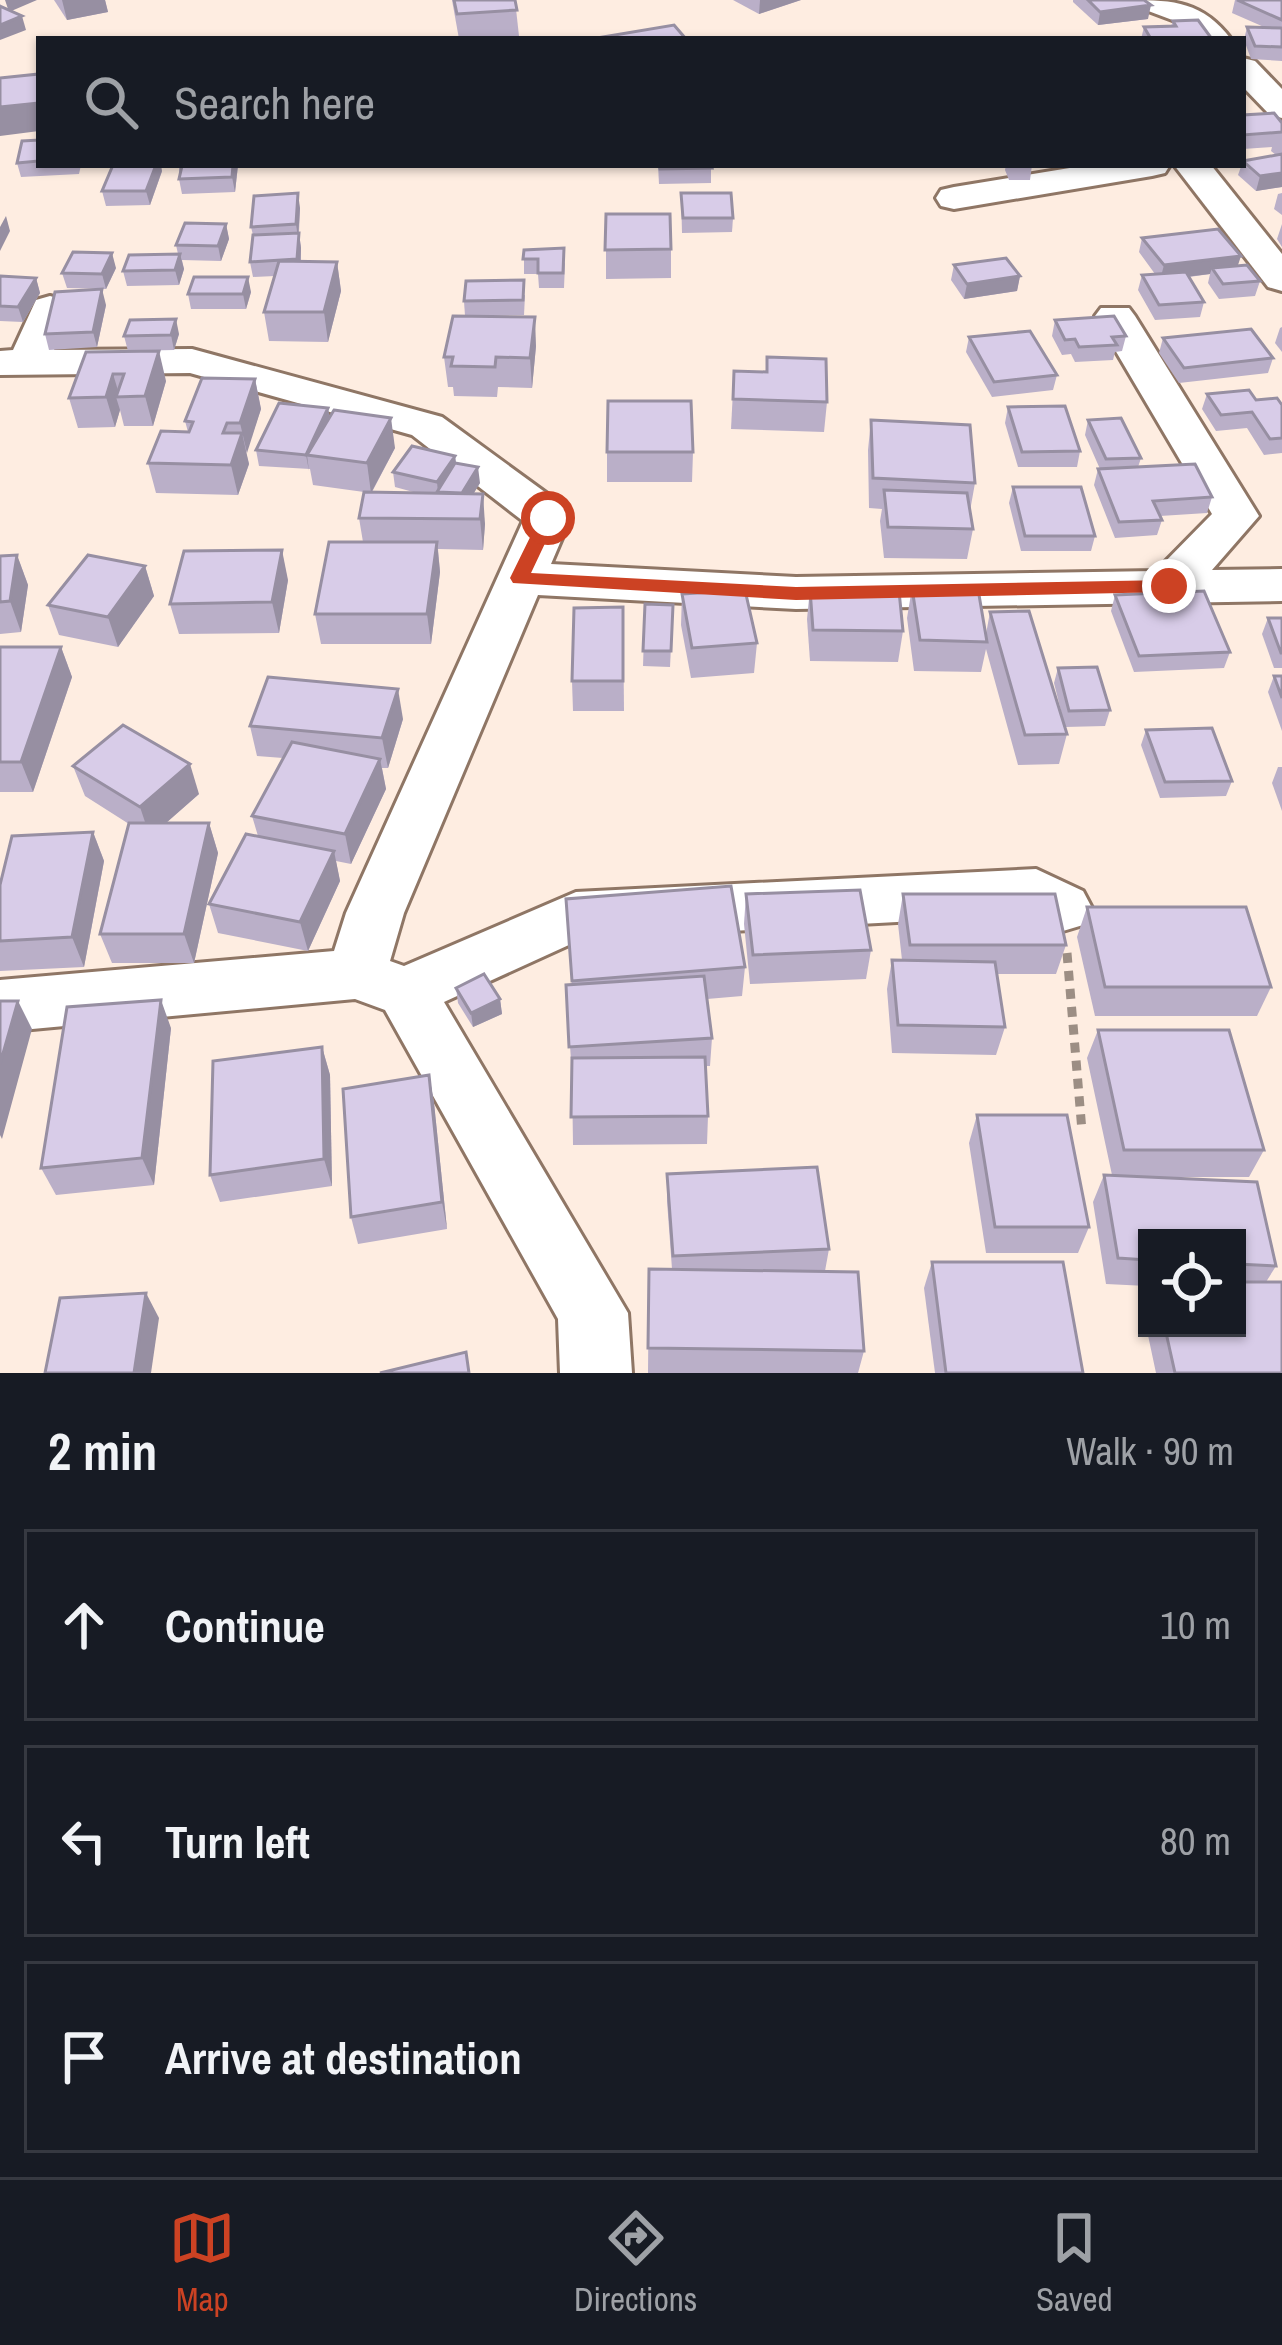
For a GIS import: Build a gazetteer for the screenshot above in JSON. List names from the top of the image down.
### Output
{
  "page": {
    "search": "Search here",
    "heading": ["2 min", "Walk · 90 m"],
    "list": [
      ["Continue", "10 m"],
      ["Turn left", "80 m"],
      "Arrive at destination"
    ],
    "nav": ["Map", "Directions", "Saved"]
  }
}
